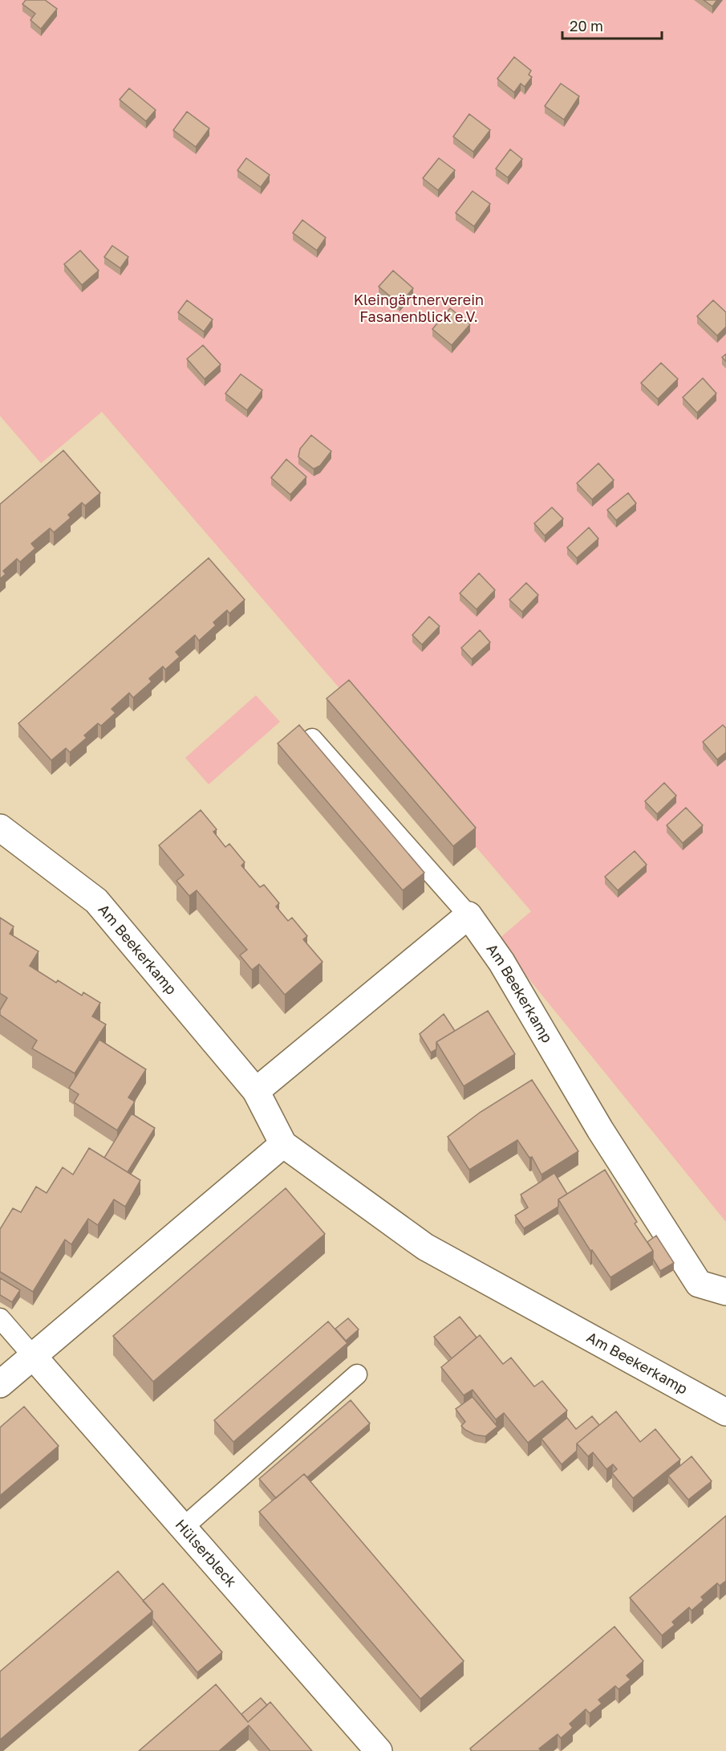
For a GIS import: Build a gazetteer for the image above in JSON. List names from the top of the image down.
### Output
{
  "streets": {
    "street": ["Am Beekerkamp", "Hülserbleck"]
  },
  "parks": ["Kleingärtnerverein Fasanenblick e.V."],
  "scale_bar": "20 m"
}
